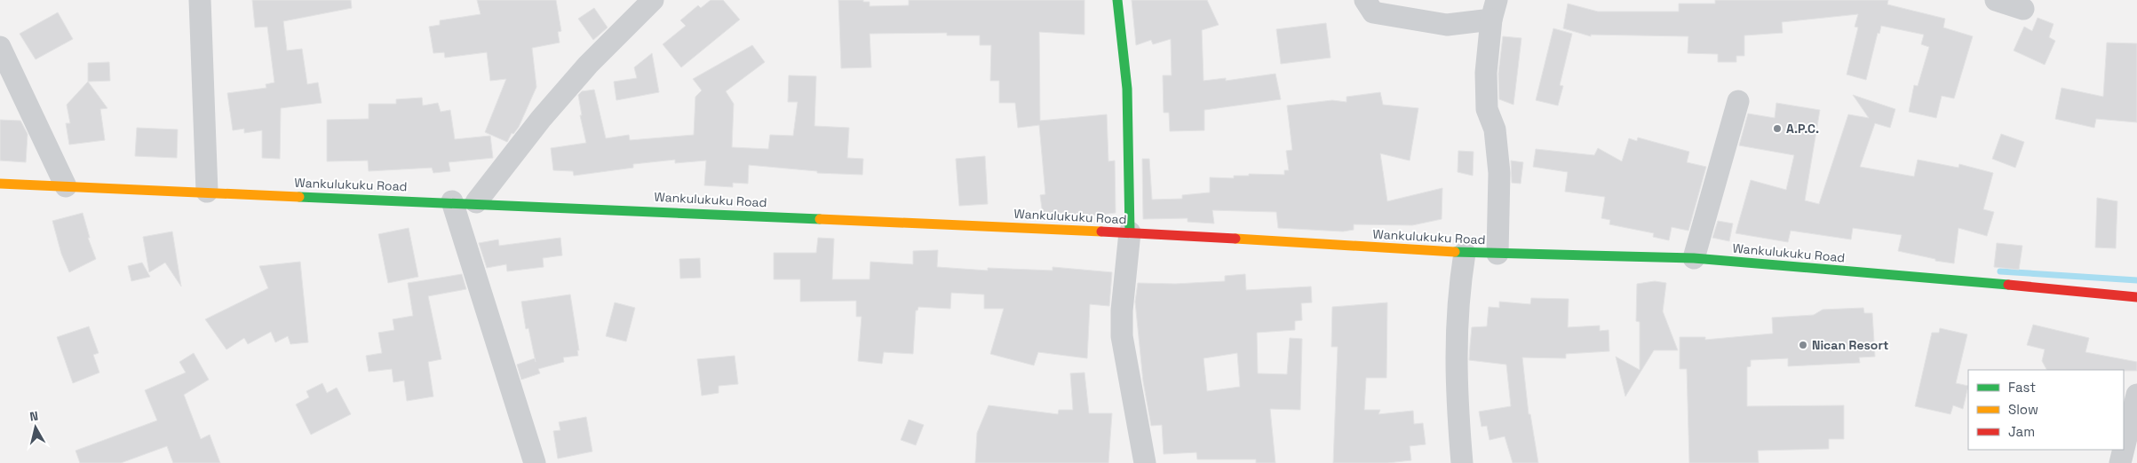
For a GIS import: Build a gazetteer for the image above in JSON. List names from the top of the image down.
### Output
{
  "streets": {
    "main road": ["Wankulukuku Road"]
  },
  "places": ["A.P.C.", "Nican Resort"],
  "legend": ["Fast", "Slow", "Jam"],
  "north": "top"
}
